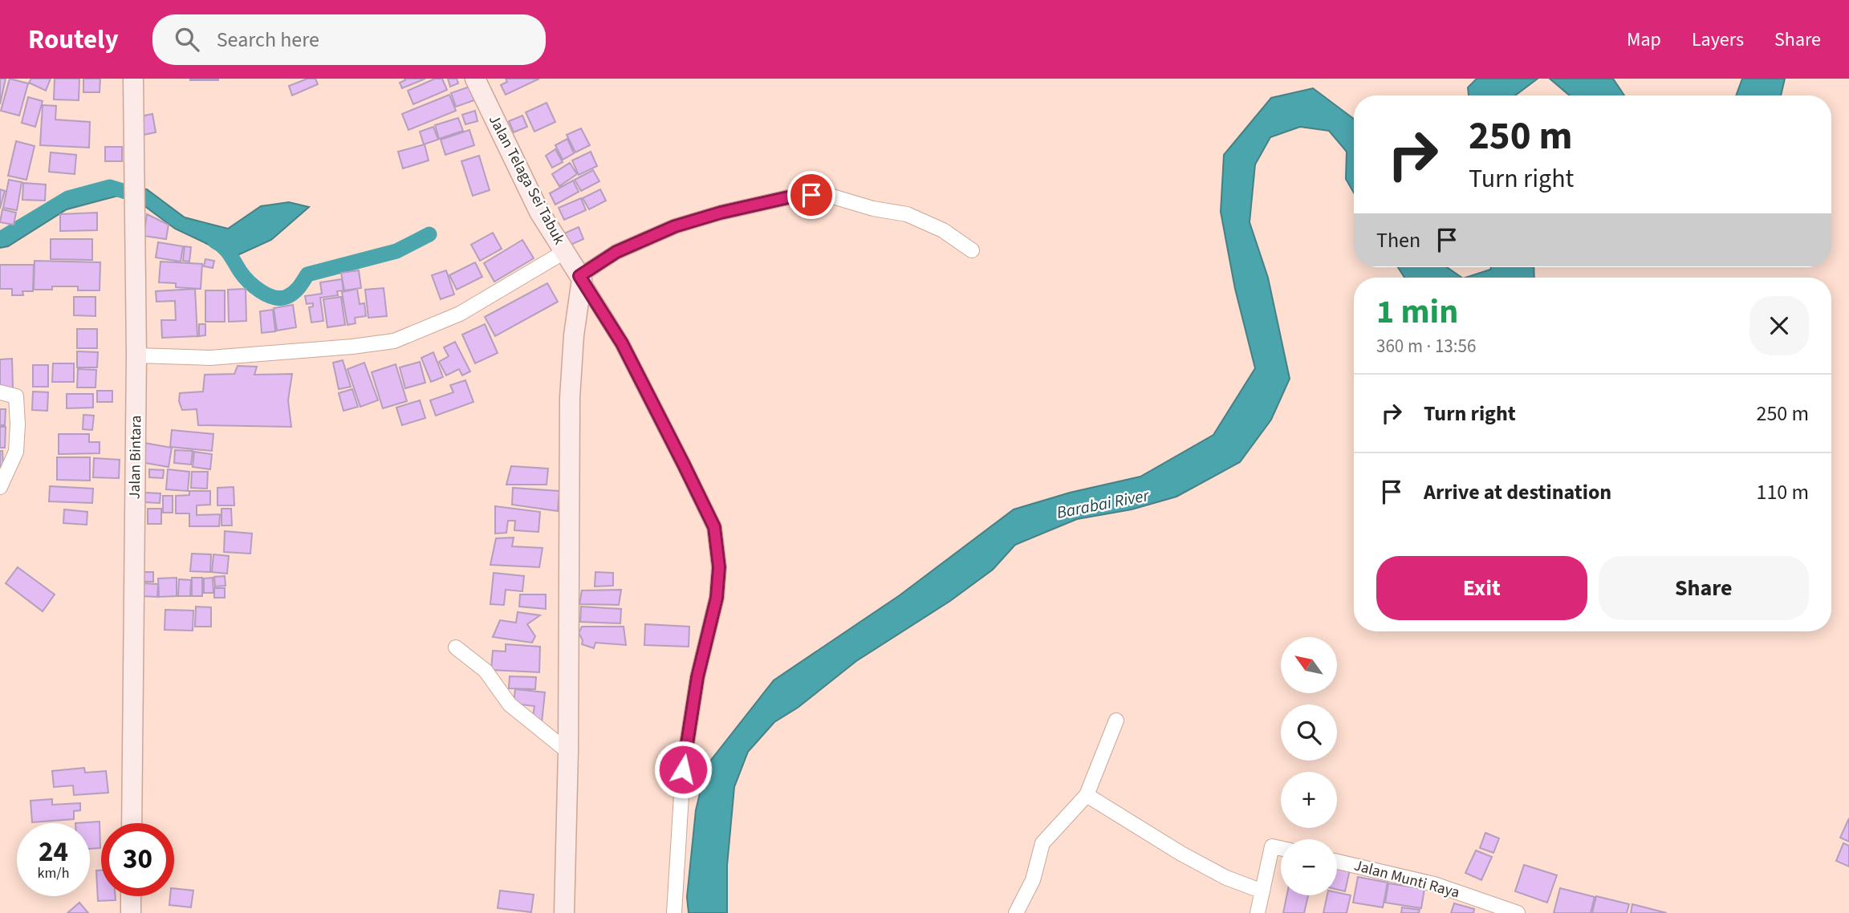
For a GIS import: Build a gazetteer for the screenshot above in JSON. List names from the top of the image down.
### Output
{
  "streets": {
    "main road": ["Jalan Telaga Sei Tabuk", "Jalan Bintara"],
    "street": ["Jalan Munti Raya"]
  },
  "water": ["Barabai River"],
  "north": "top left",
  "page": {
    "header": "Routely",
    "search": "Search here",
    "nav": ["Map", "Layers", "Share"],
    "turn": ["250 m", "Turn right"],
    "then": "Then",
    "heading": ["1 min", "360 m · 13:56"],
    "list": [
      {
        "name": "Turn right",
        "value": "250 m"
      },
      {
        "name": "Arrive at destination",
        "value": "110 m"
      }
    ],
    "buttons": ["Exit", "Share"],
    "map_buttons": ["+", "−"],
    "speed": "24 km/h",
    "limit": "30"
  }
}
